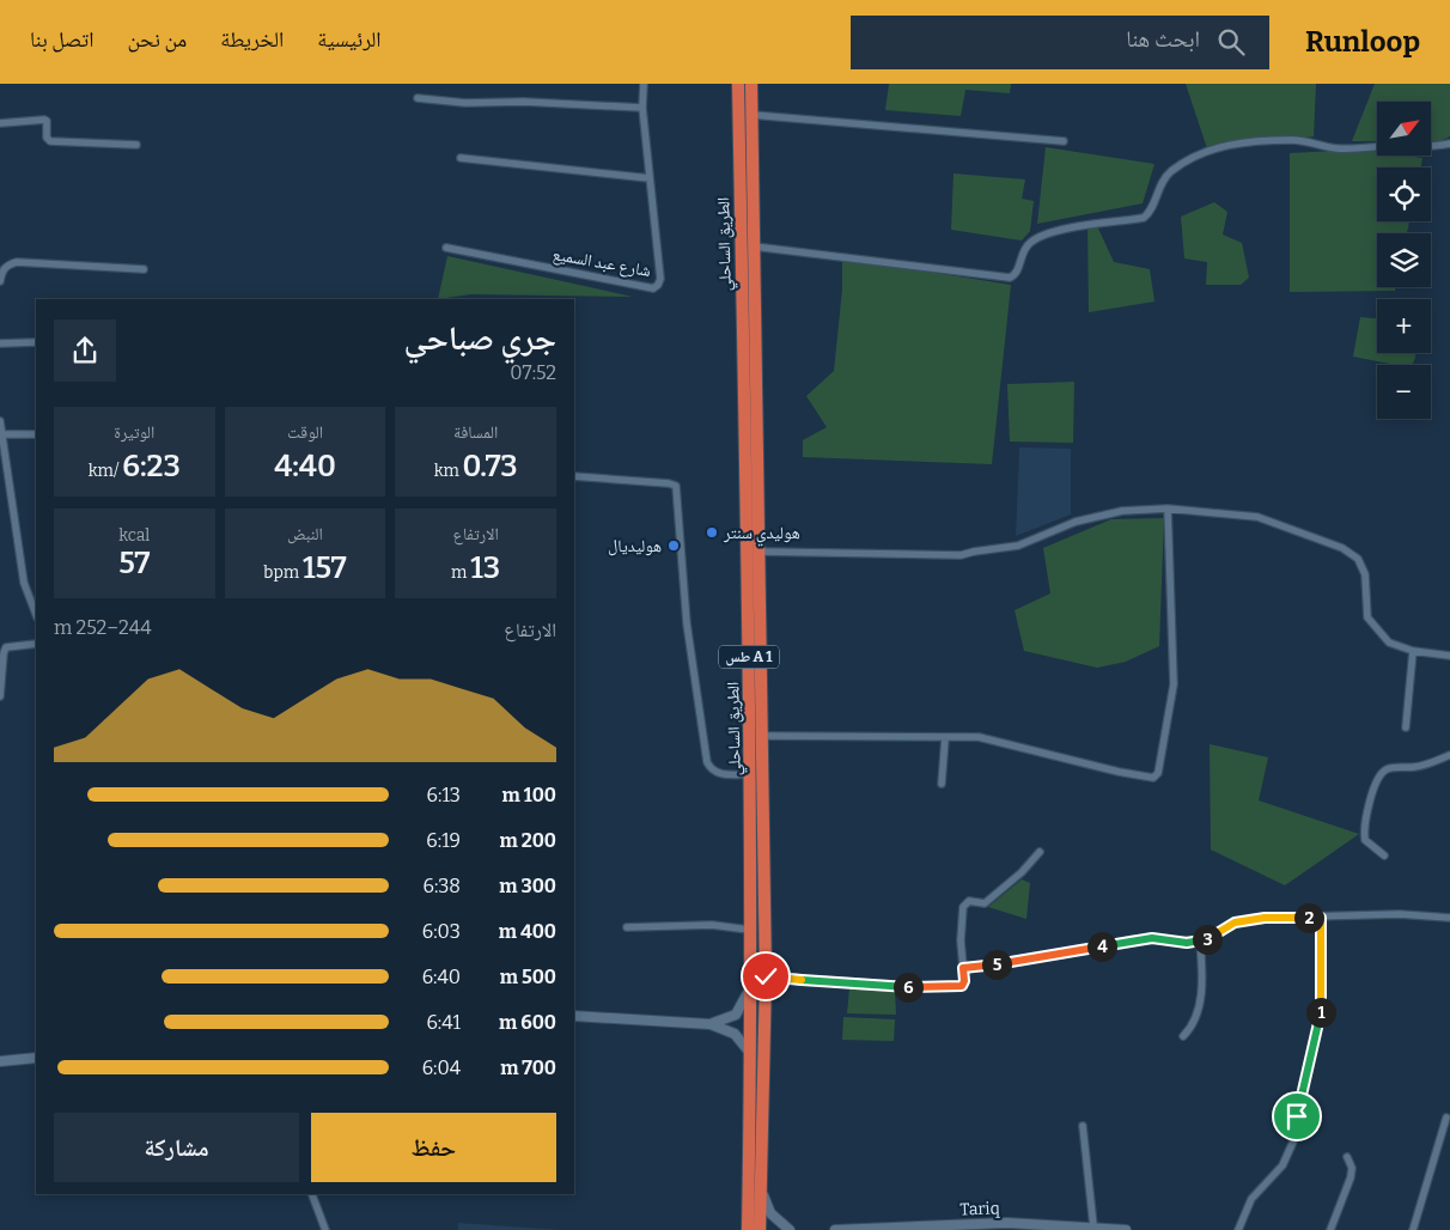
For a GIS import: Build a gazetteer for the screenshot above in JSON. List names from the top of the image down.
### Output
{
  "streets": {
    "highway": ["الطريق الساحلي", "طس A 1"],
    "main road": ["Tariq"],
    "street": ["شارع عبد السميع"]
  },
  "places": ["هوليدي سنتر", "هوليديال"],
  "north": "top right",
  "page": {
    "header": "Runloop",
    "search": "ابحث هنا",
    "nav": [
      "الرئيسية",
      "الخريطة",
      "من نحن",
      "اتصل بنا"
    ],
    "map_buttons": ["+", "−"],
    "heading": ["جري صباحي", "07:52"],
    "stats": [
      ["المسافة", "0.73 km"],
      ["الوقت", "4:40"],
      ["الوتيرة", "6:23 /km"],
      ["الارتفاع", "13 m"],
      ["النبض", "157 bpm"],
      ["kcal", "57"]
    ],
    "chart": ["الارتفاع", "244–252 m"],
    "list": [
      {
        "name": "100 m",
        "note": "6:13"
      },
      {
        "name": "200 m",
        "note": "6:19"
      },
      {
        "name": "300 m",
        "note": "6:38"
      },
      {
        "name": "400 m",
        "note": "6:03"
      },
      {
        "name": "500 m",
        "note": "6:40"
      },
      {
        "name": "600 m",
        "note": "6:41"
      },
      {
        "name": "700 m",
        "note": "6:04"
      }
    ],
    "pins": [
      "2",
      "3",
      "4",
      "5",
      "6",
      "1"
    ],
    "buttons": ["حفظ", "مشاركة"]
  }
}
